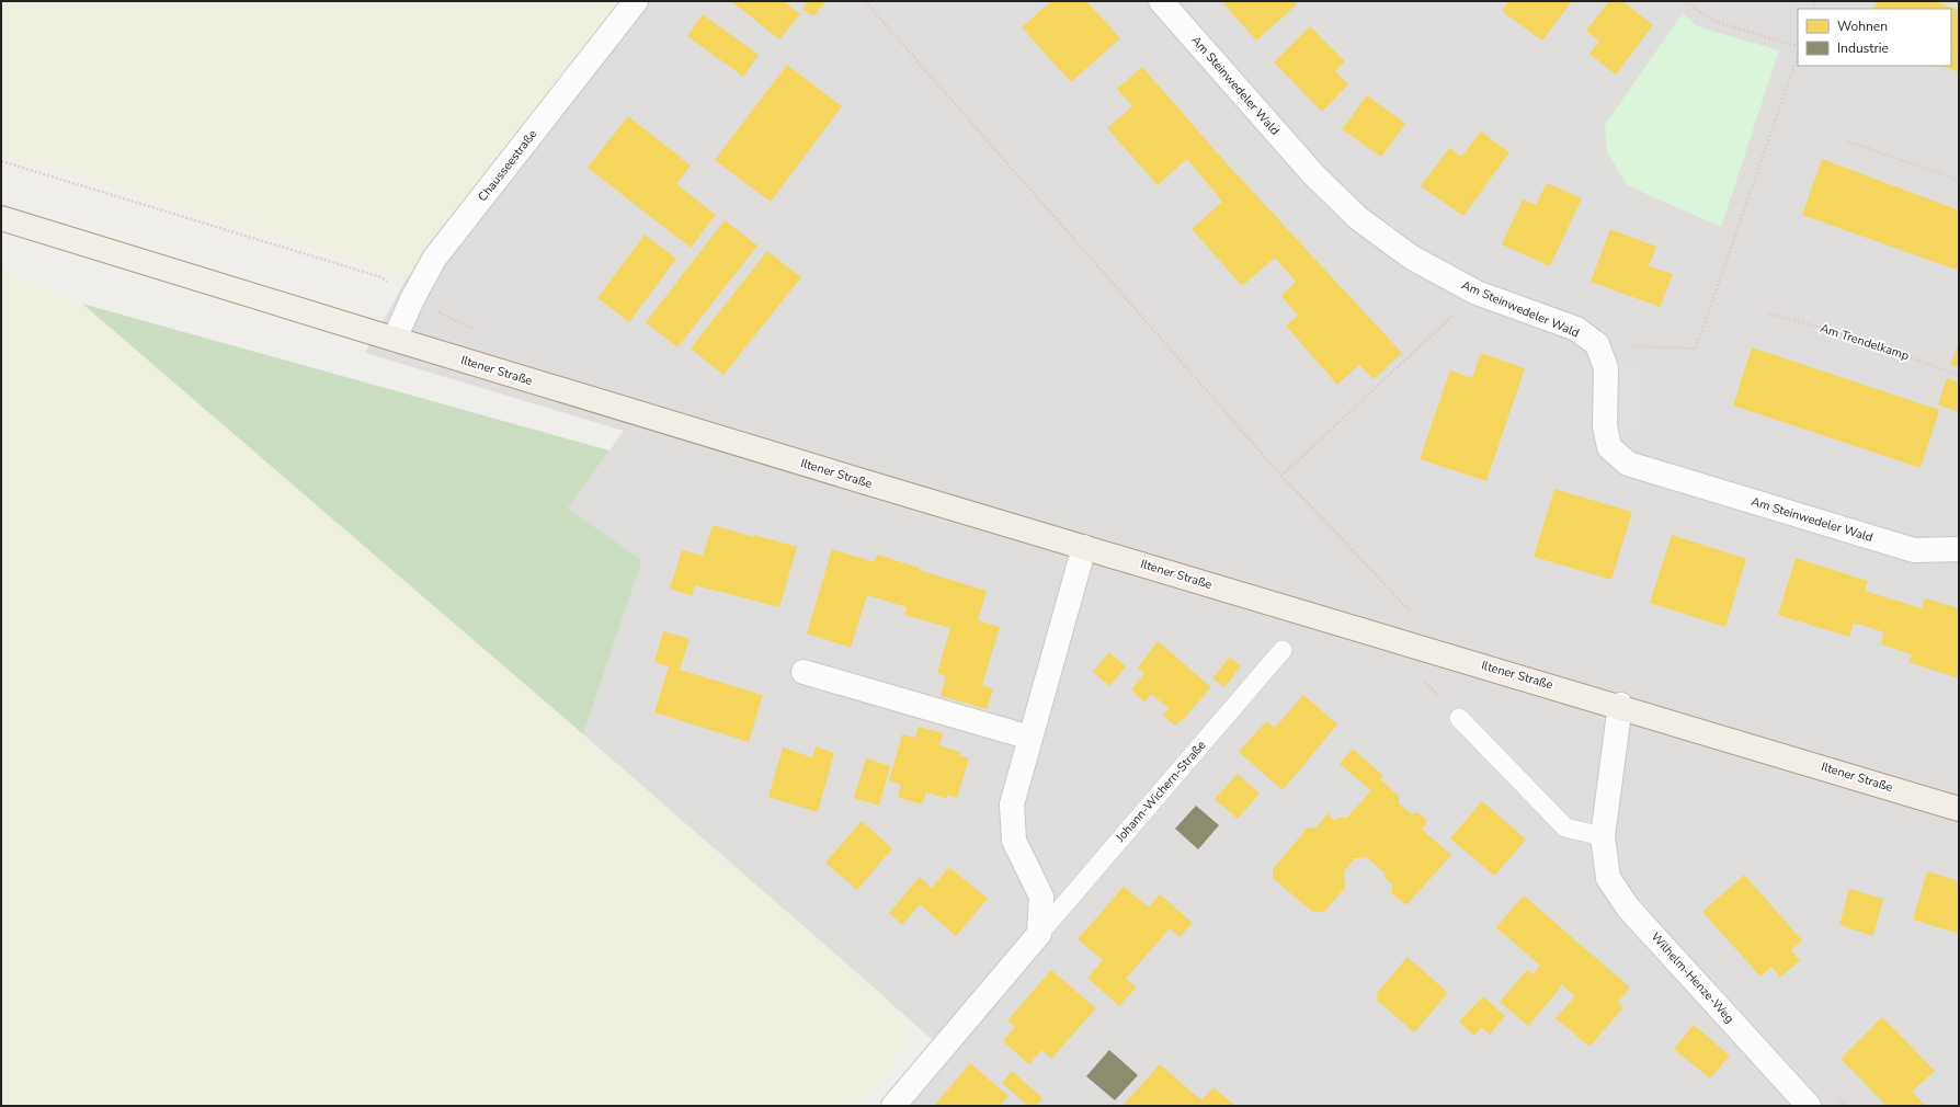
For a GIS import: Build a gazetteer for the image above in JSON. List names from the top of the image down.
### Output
{
  "streets": {
    "main road": ["Iltener Straße"],
    "street": [
      "Am Steinwedeler Wald",
      "Chausseestraße",
      "Johann-Wichern-Straße",
      "Wilhelm-Henze-Weg"
    ],
    "path": ["Am Trendelkamp"]
  },
  "crossings": [
    ["Chausseestraße", "Iltener Straße"],
    ["Iltener Straße", "Wilhelm-Henze-Weg"]
  ],
  "legend": ["Wohnen", "Industrie"]
}
